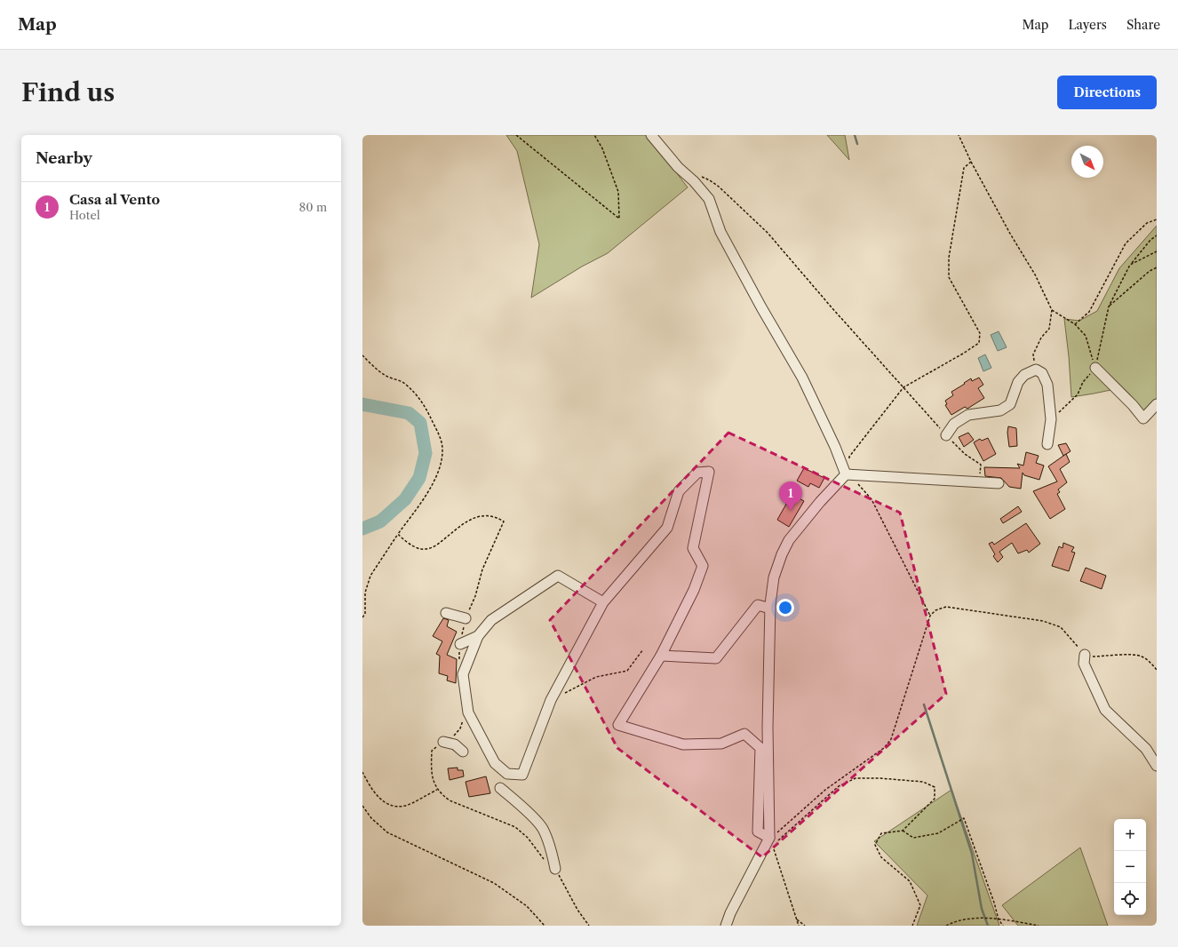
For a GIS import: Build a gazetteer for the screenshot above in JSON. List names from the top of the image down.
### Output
{
  "north": "bottom right",
  "page": {
    "header": "Map",
    "nav": ["Map", "Layers", "Share"],
    "buttons": "Directions",
    "title": "Find us",
    "heading": "Nearby",
    "list": [
      {
        "mark": "1",
        "name": "Casa al Vento",
        "note": "Hotel",
        "value": "80 m"
      }
    ],
    "pins": "1",
    "map_buttons": ["+", "−"]
  }
}
